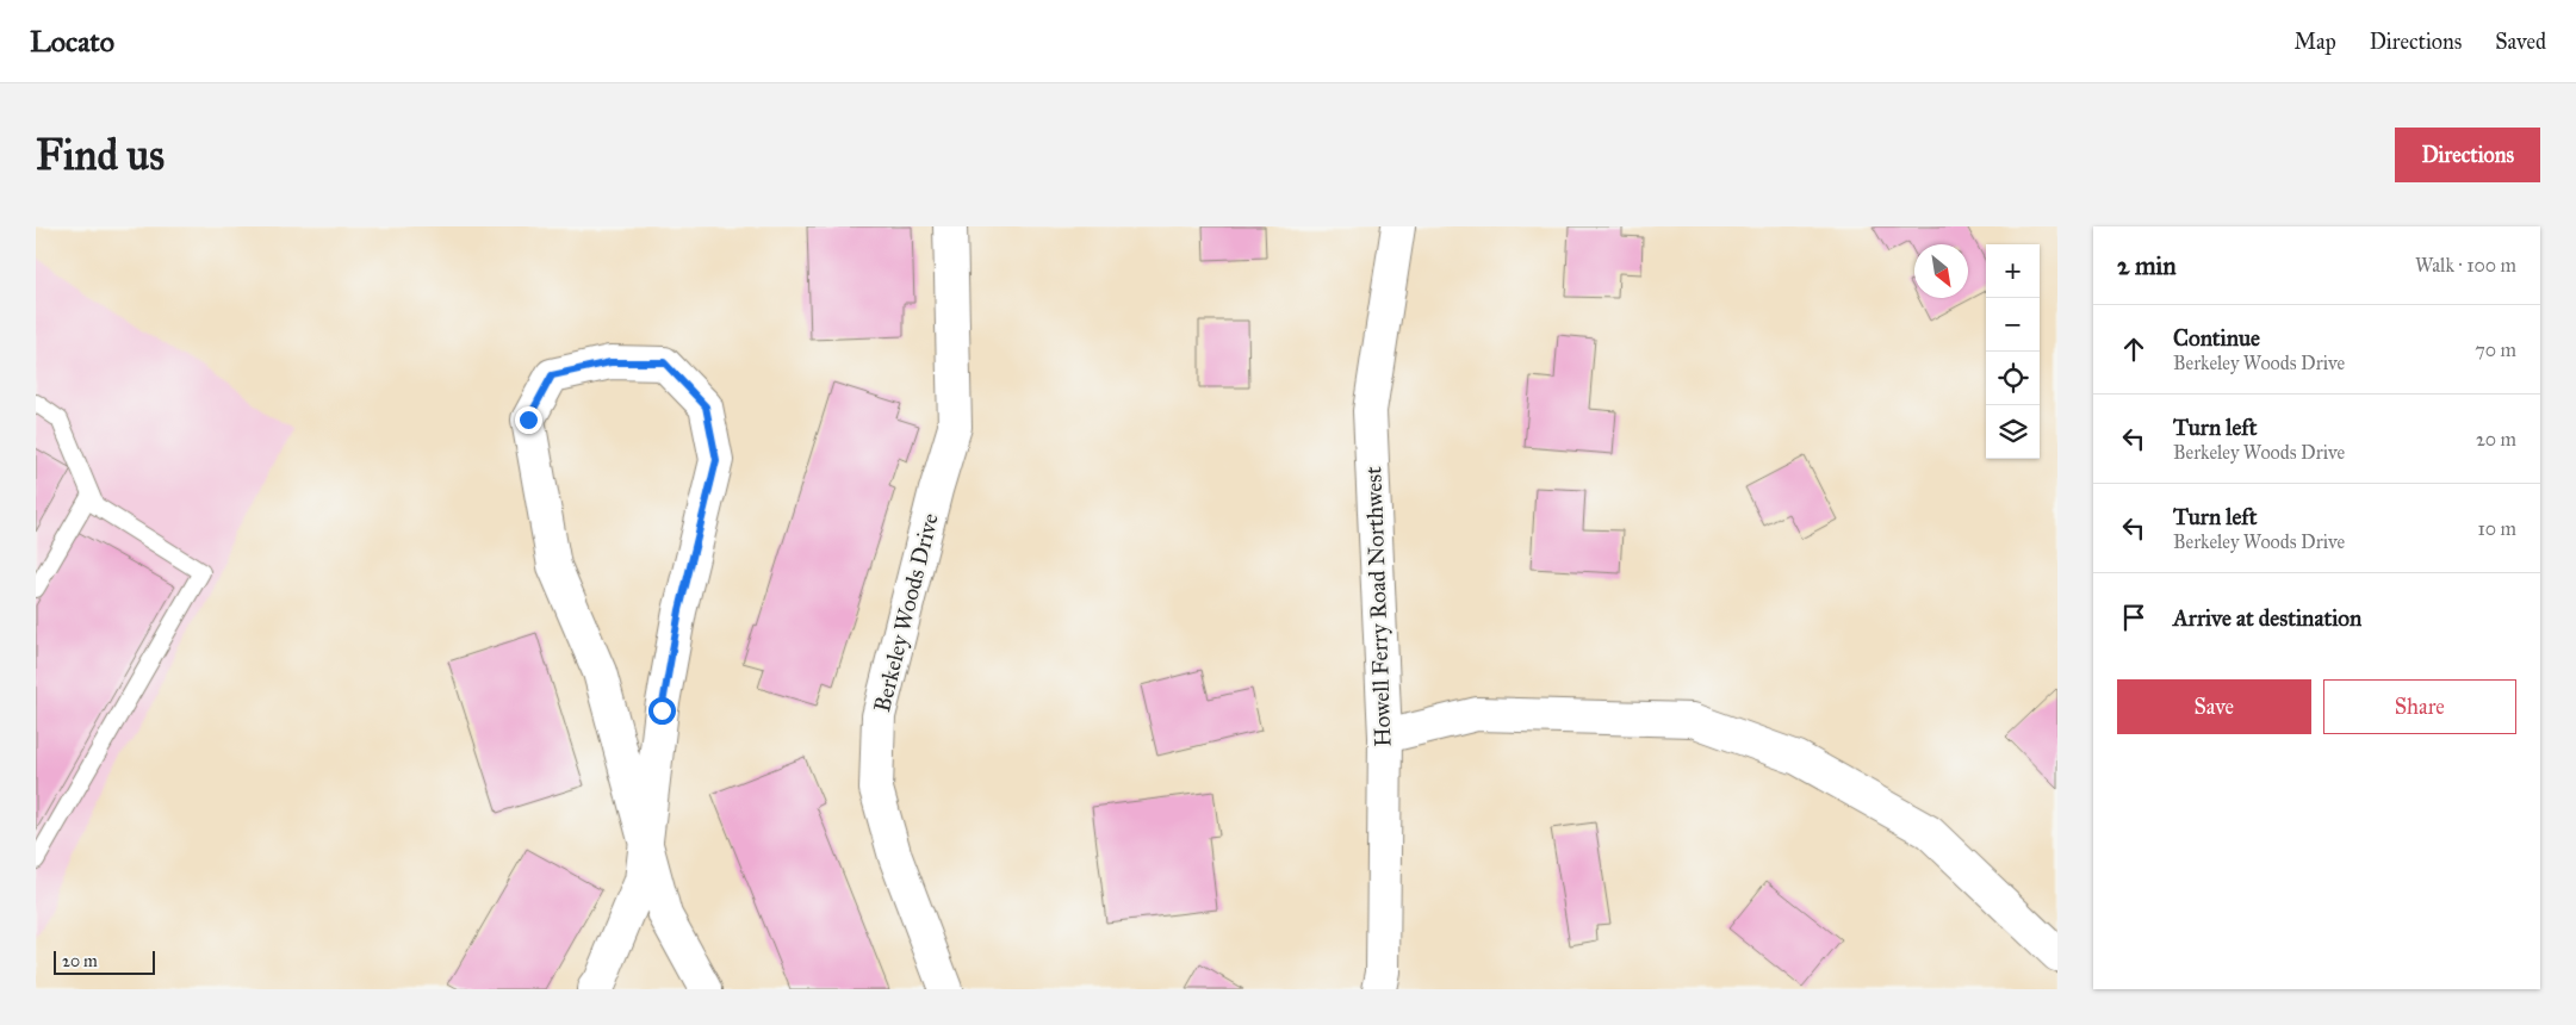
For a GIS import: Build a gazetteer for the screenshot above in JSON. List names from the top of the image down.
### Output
{
  "streets": {
    "street": ["Howell Ferry Road Northwest", "Berkeley Woods Drive"]
  },
  "scale_bar": "20 m",
  "north": "bottom right",
  "page": {
    "header": "Locato",
    "nav": ["Map", "Directions", "Saved"],
    "buttons": [
      "Directions",
      ["Save", "Share"]
    ],
    "title": "Find us",
    "heading": ["2 min", "Walk · 100 m"],
    "map_buttons": ["+", "−"],
    "list": [
      ["Continue", "Berkeley Woods Drive", "70 m"],
      ["Turn left", "Berkeley Woods Drive", "20 m"],
      ["Turn left", "Berkeley Woods Drive", "10 m"],
      "Arrive at destination"
    ],
    "scale": "20 m"
  }
}
